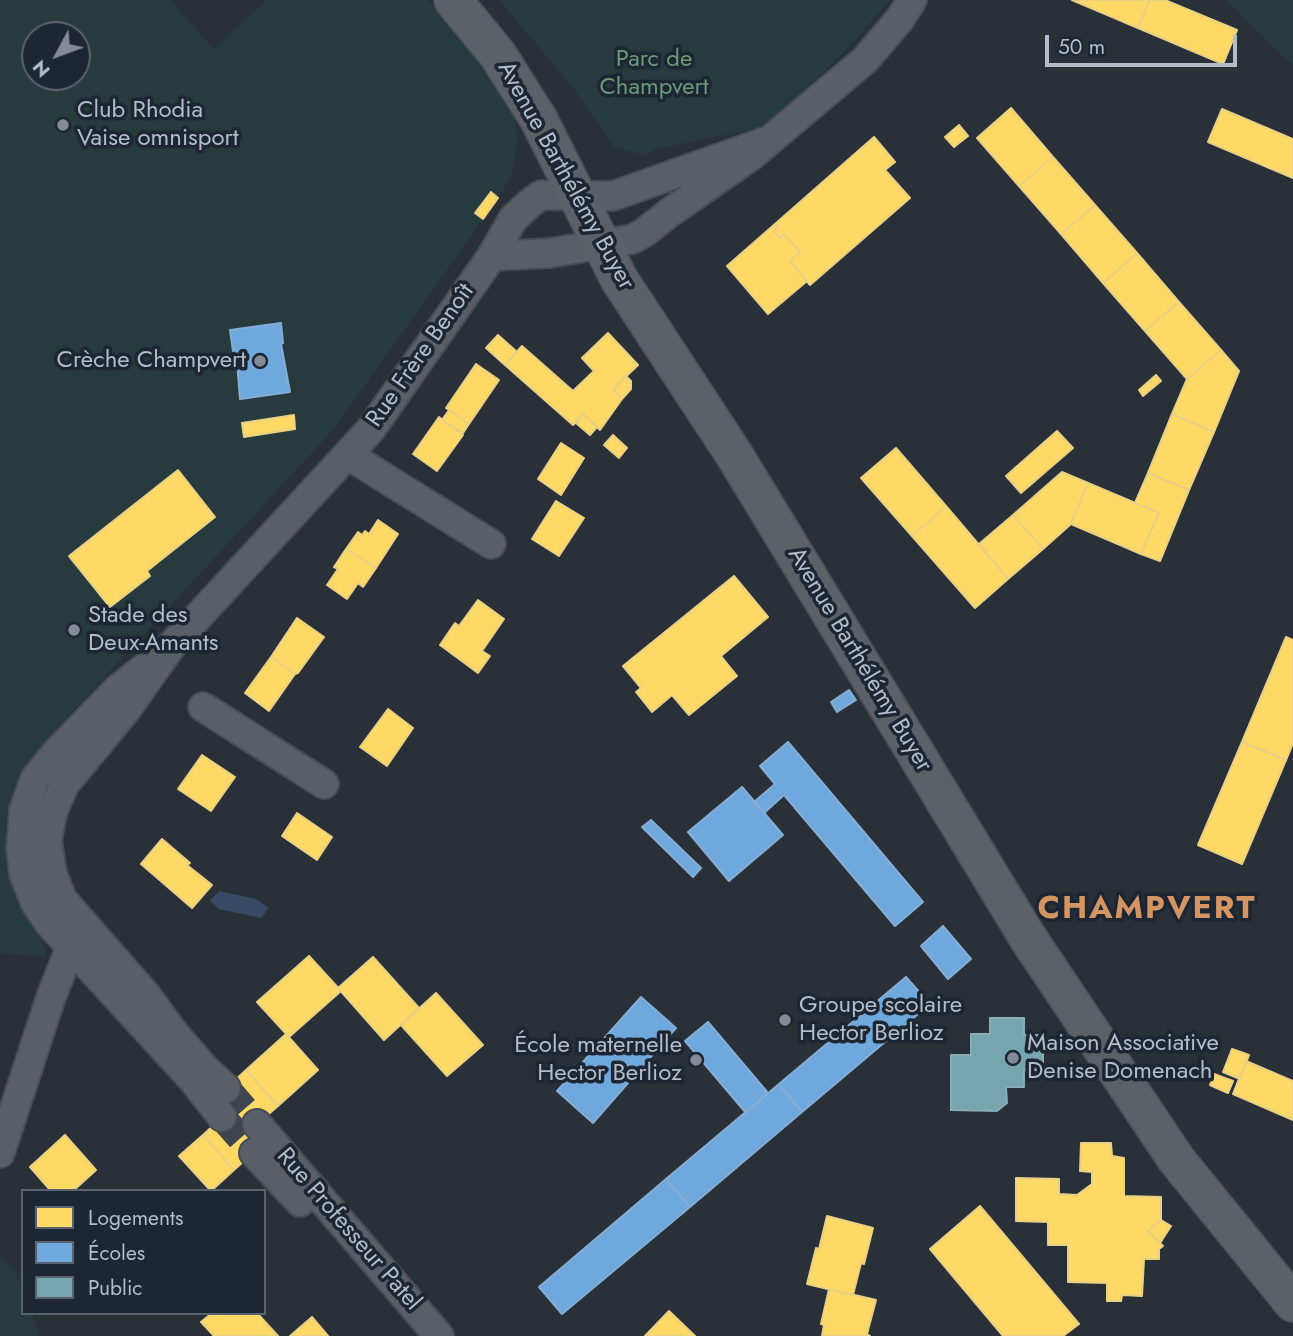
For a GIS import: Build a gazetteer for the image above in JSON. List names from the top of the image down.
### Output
{
  "streets": {
    "main road": ["Avenue Barthélémy Buyer"],
    "street": ["Rue Frère Benoît", "Rue Professeur Patel"]
  },
  "crossings": [
    ["Avenue Barthélémy Buyer", "Rue Frère Benoît"]
  ],
  "districts": ["CHAMPVERT"],
  "parks": ["Parc de Champvert"],
  "places": [
    "Club Rhodia Vaise omnisport",
    "Crèche Champvert",
    "Stade des Deux-Amants",
    "Groupe scolaire Hector Berlioz",
    "Maison Associative Denise Domenach",
    "École maternelle Hector Berlioz"
  ],
  "legend": ["Logements", "Écoles", "Public"],
  "scale_bar": "50 m",
  "north": "bottom left"
}
